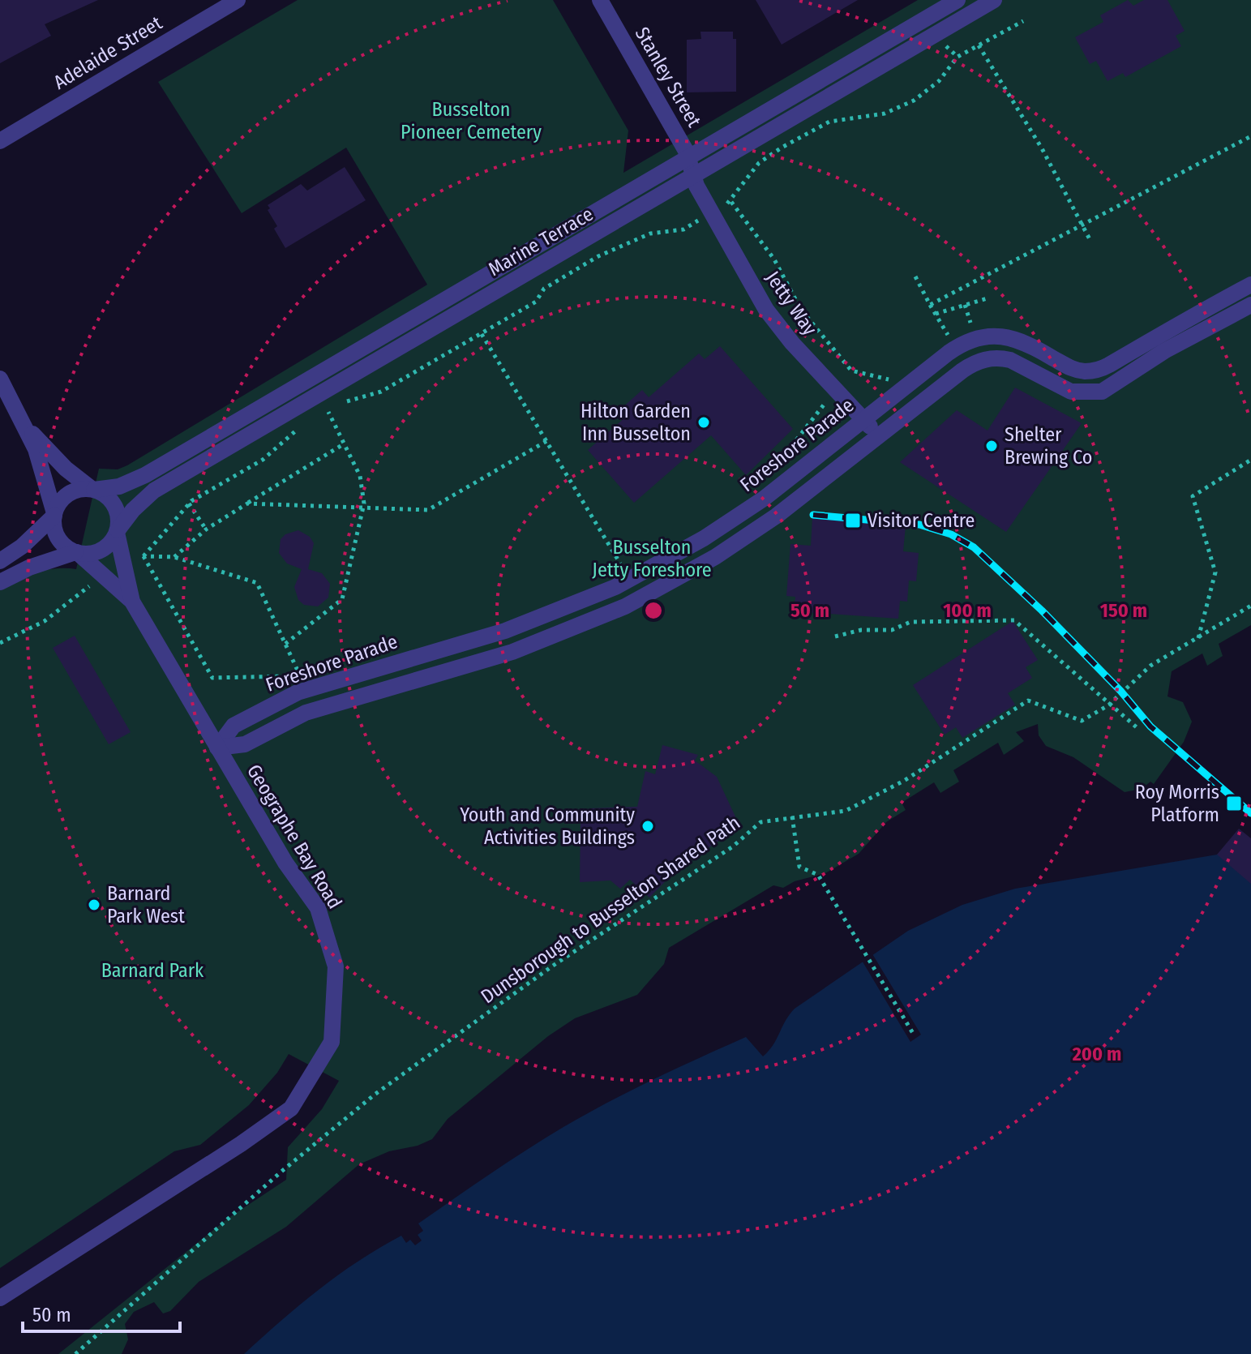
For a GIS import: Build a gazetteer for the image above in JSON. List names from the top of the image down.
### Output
{
  "streets": {
    "street": [
      "Adelaide Street",
      "Stanley Street",
      "Marine Terrace",
      "Jetty Way",
      "Foreshore Parade",
      "Geographe Bay Road"
    ],
    "path": ["Dunsborough to Busselton Shared Path"]
  },
  "crossings": [
    ["Stanley Street", "Marine Terrace"],
    ["Stanley Street", "Jetty Way"],
    ["Marine Terrace", "Jetty Way"],
    ["Marine Terrace", "Geographe Bay Road"],
    ["Jetty Way", "Foreshore Parade"],
    ["Foreshore Parade", "Geographe Bay Road"]
  ],
  "parks": ["Busselton Pioneer Cemetery", "Busselton Jetty Foreshore", "Barnard Park"],
  "places": {
    "other": [
      "Hilton Garden Inn Busselton",
      "Shelter Brewing Co",
      "Youth and Community Activities Buildings",
      "Barnard Park West"
    ],
    "transit": ["Visitor Centre", "Roy Morris Platform"]
  },
  "scale_bar": "50 m",
  "rings": [
    "50 m",
    "100 m",
    "150 m",
    "200 m"
  ]
}
